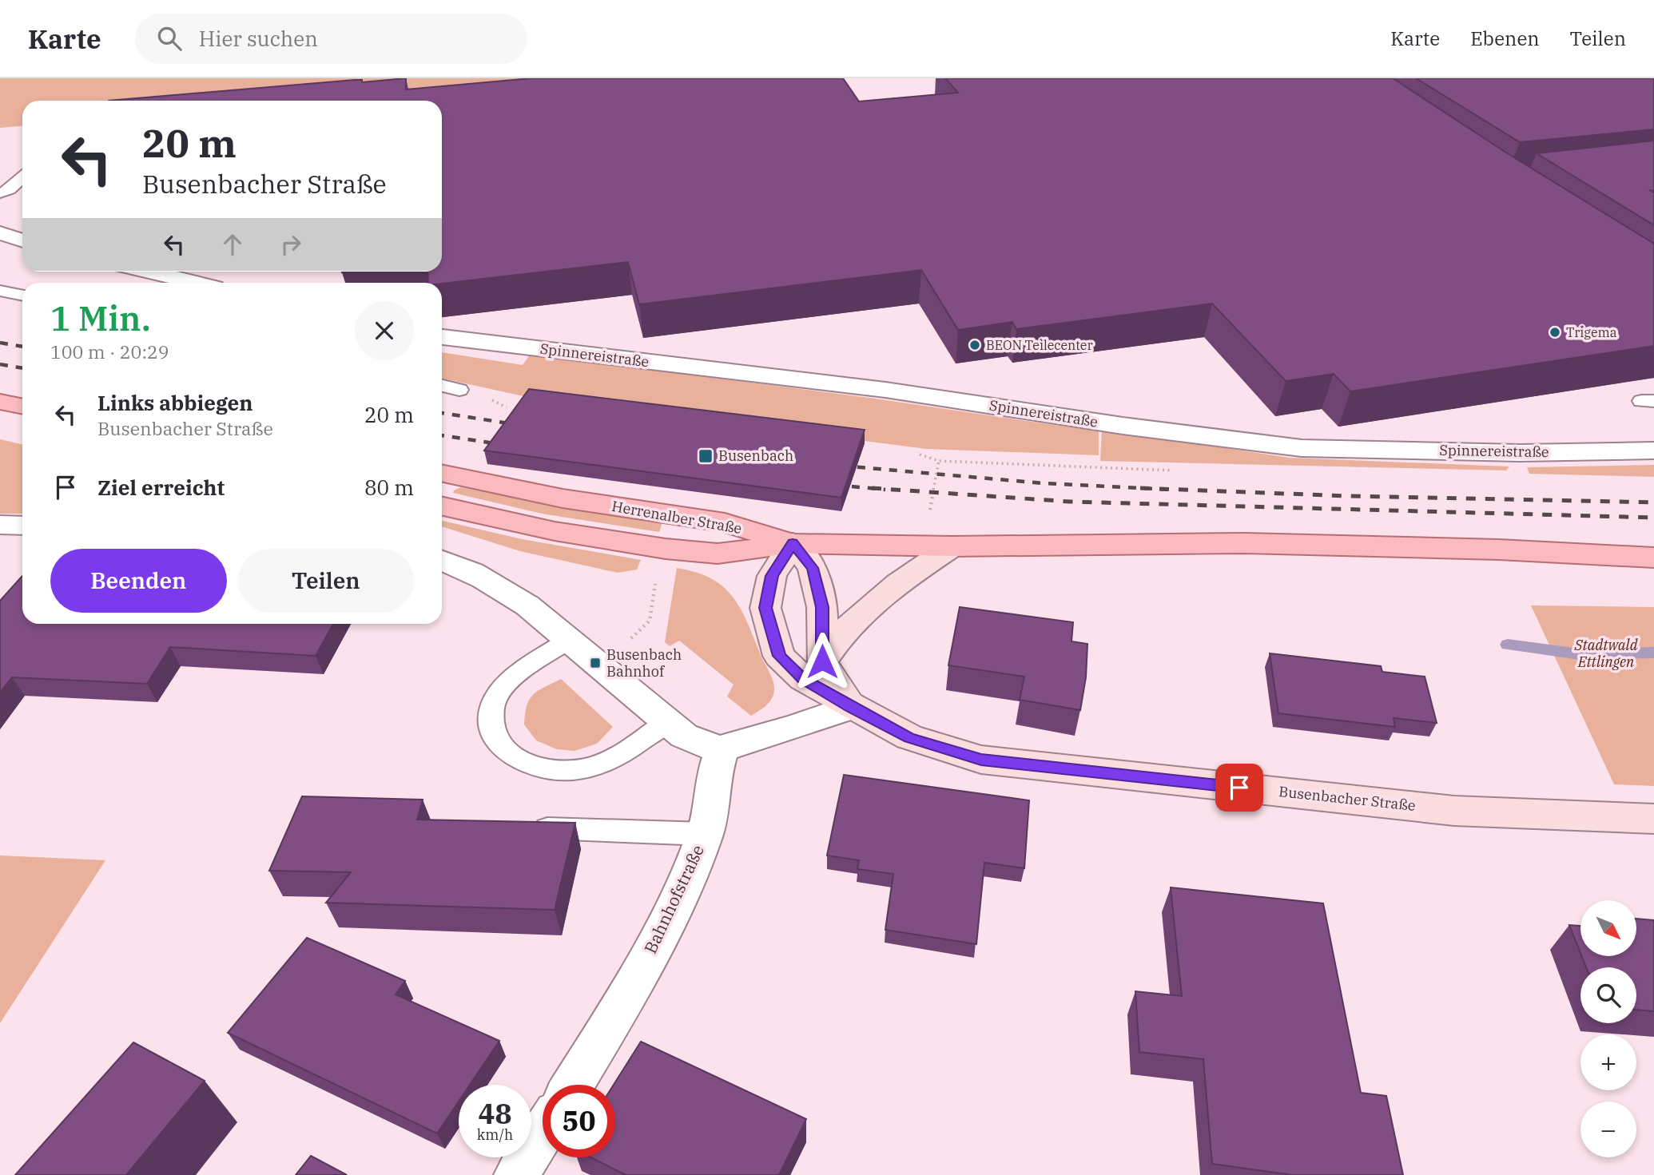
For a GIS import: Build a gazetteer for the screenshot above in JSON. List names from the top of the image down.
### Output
{
  "streets": {
    "main road": ["Herrenalber Straße", "Busenbacher Straße"],
    "street": ["Spinnereistraße", "Bahnhofstraße"]
  },
  "crossings": [
    ["Herrenalber Straße", "Busenbacher Straße"]
  ],
  "parks": ["Stadtwald Ettlingen"],
  "places": {
    "other": ["Trigema", "BEON Teilecenter"],
    "transit": ["Busenbach", "Busenbach Bahnhof"]
  },
  "north": "bottom right",
  "page": {
    "header": "Karte",
    "search": "Hier suchen",
    "nav": ["Karte", "Ebenen", "Teilen"],
    "turn": ["20 m", "Busenbacher Straße"],
    "heading": ["1 Min.", "100 m · 20:29"],
    "list": [
      {
        "name": "Links abbiegen",
        "note": "Busenbacher Straße",
        "value": "20 m"
      },
      {
        "name": "Ziel erreicht",
        "value": "80 m"
      }
    ],
    "buttons": ["Beenden", "Teilen"],
    "map_buttons": ["+", "−"],
    "speed": "48 km/h",
    "limit": "50"
  }
}
